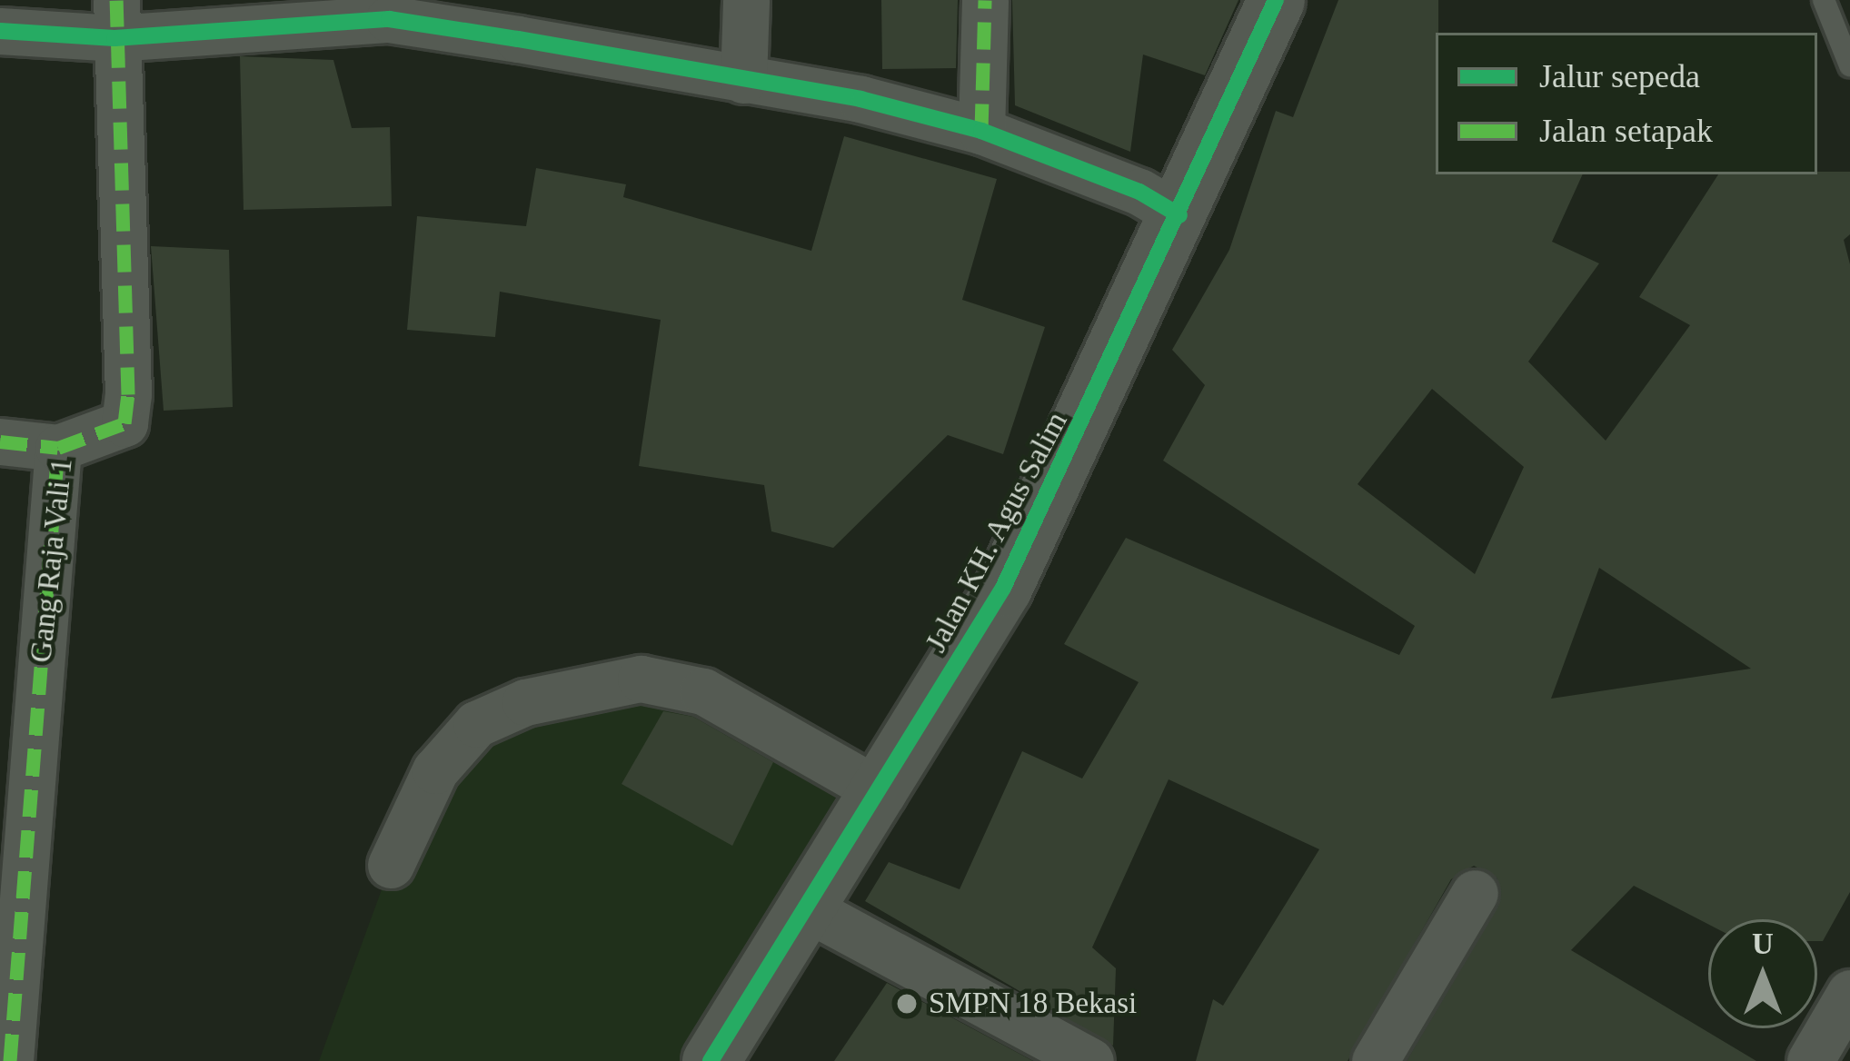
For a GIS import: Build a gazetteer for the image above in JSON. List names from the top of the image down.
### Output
{
  "streets": {
    "street": ["Jalan KH. Agus Salim", "Gang Raja Vali 1"]
  },
  "places": ["SMPN 18 Bekasi"],
  "legend": ["Jalur sepeda", "Jalan setapak"],
  "north": "top"
}
